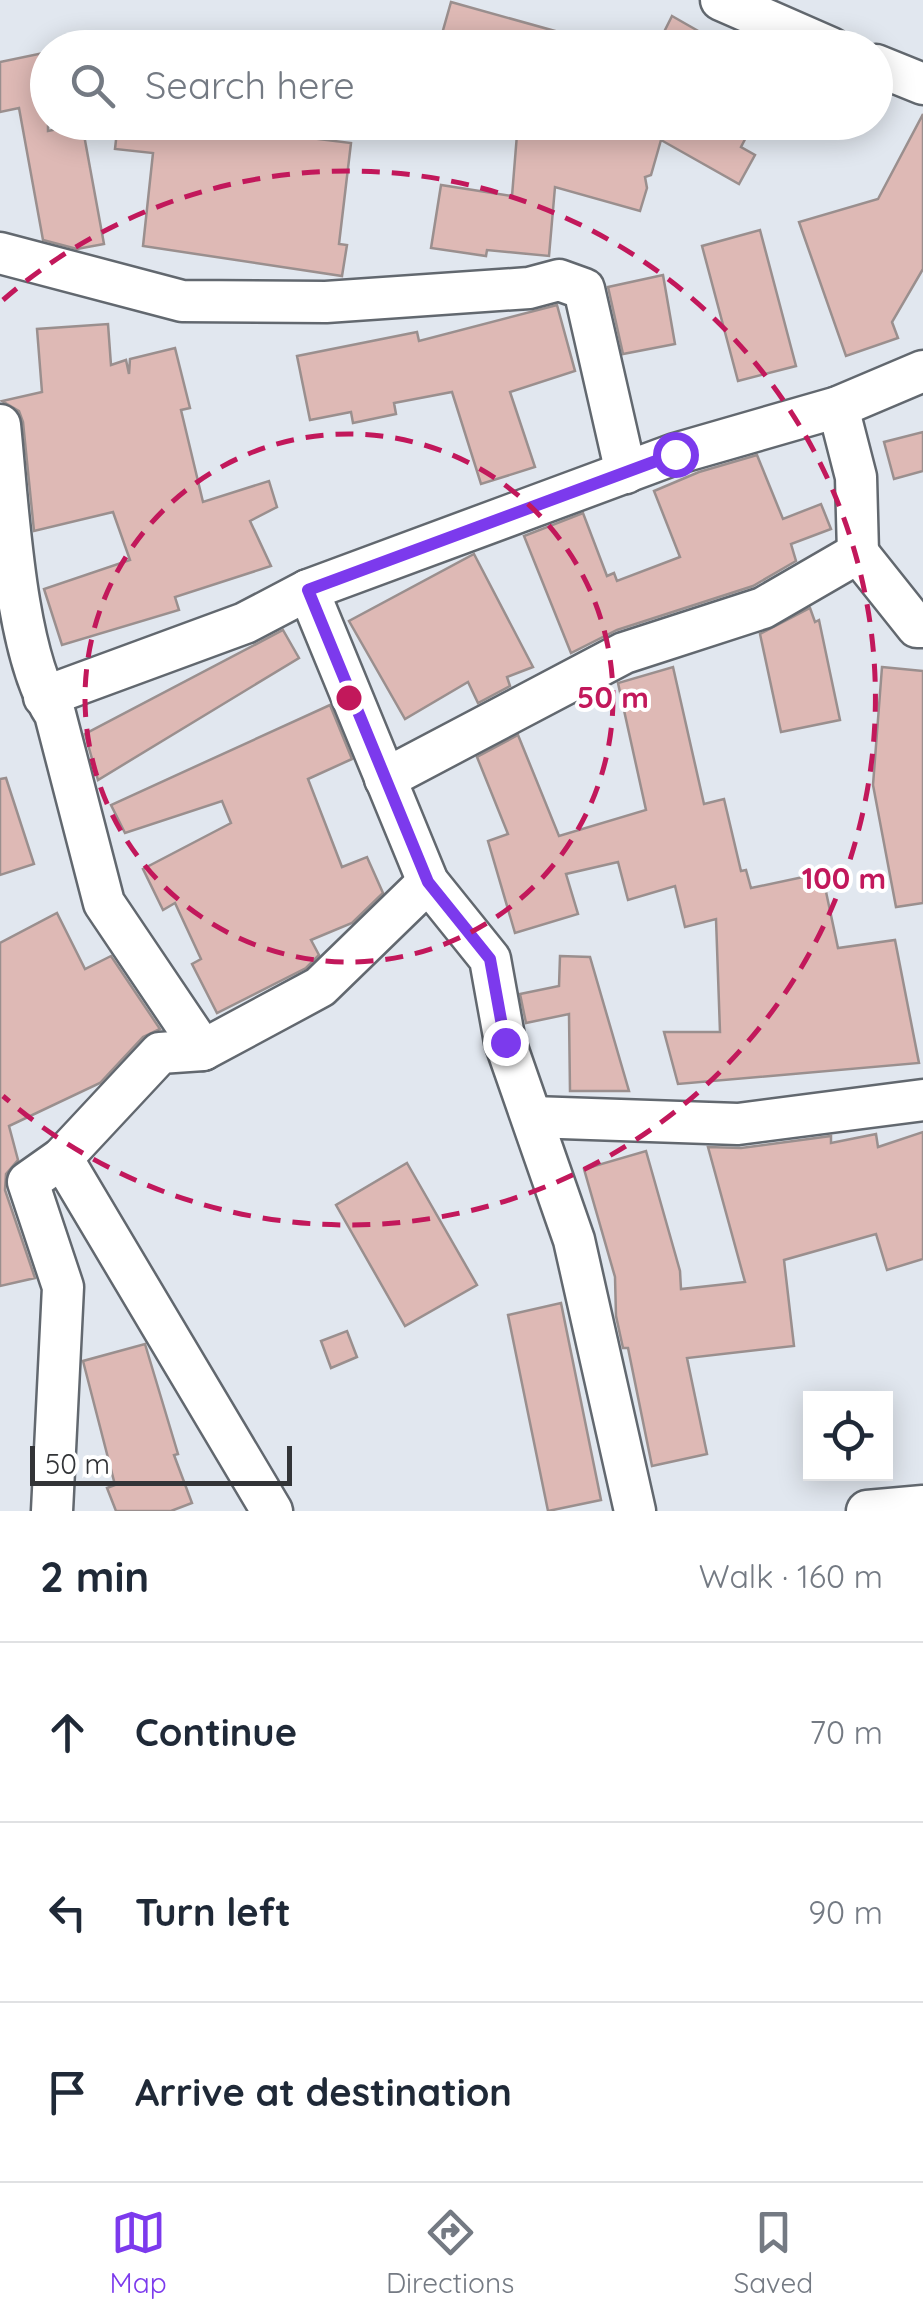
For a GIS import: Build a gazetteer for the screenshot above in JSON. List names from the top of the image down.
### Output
{
  "scale_bar": "50 m",
  "page": {
    "search": "Search here",
    "scale": "50 m",
    "heading": ["2 min", "Walk · 160 m"],
    "list": [
      ["Continue", "70 m"],
      ["Turn left", "90 m"],
      "Arrive at destination"
    ],
    "nav": ["Map", "Directions", "Saved"]
  },
  "rings": ["50 m", "100 m"]
}
